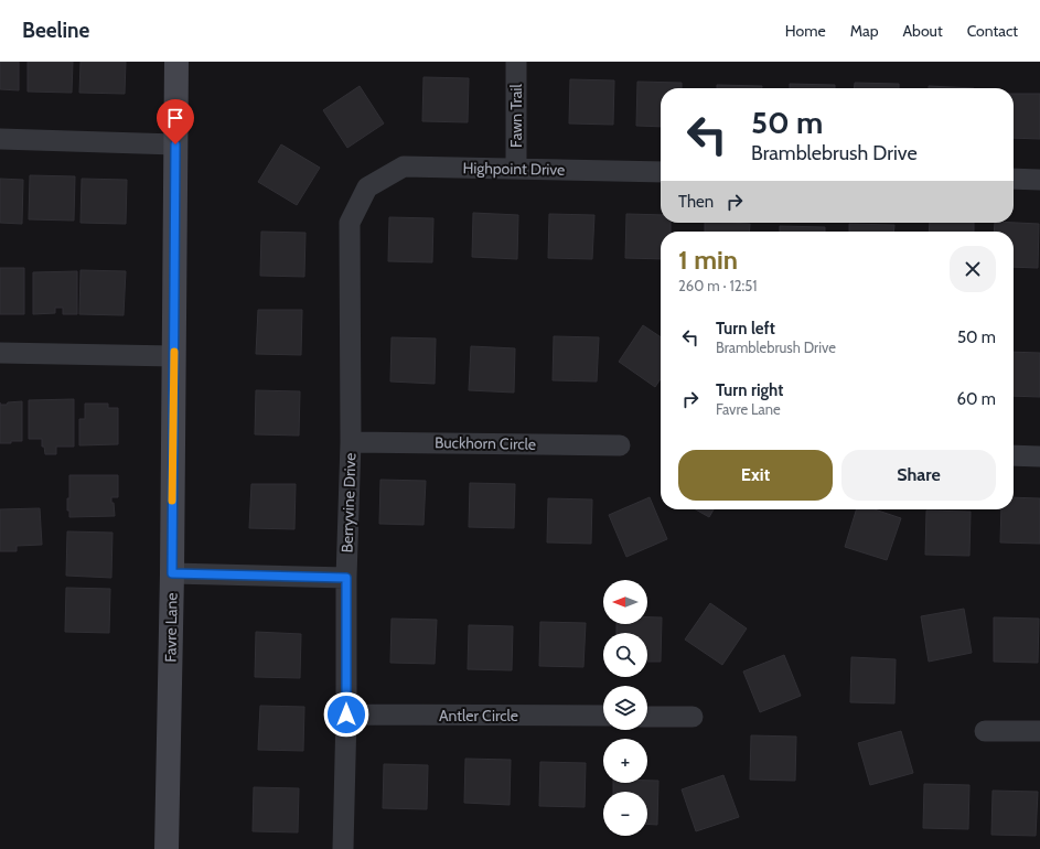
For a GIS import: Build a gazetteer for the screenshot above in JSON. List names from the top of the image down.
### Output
{
  "streets": {
    "street": [
      "Fawn Trail",
      "Highpoint Drive",
      "Buckhorn Circle",
      "Berryvine Drive",
      "Favre Lane",
      "Antler Circle"
    ]
  },
  "crossings": [
    ["Fawn Trail", "Highpoint Drive"],
    ["Highpoint Drive", "Berryvine Drive"],
    ["Buckhorn Circle", "Berryvine Drive"],
    ["Berryvine Drive", "Antler Circle"]
  ],
  "north": "left",
  "page": {
    "header": "Beeline",
    "nav": [
      "Home",
      "Map",
      "About",
      "Contact"
    ],
    "turn": ["50 m", "Bramblebrush Drive"],
    "then": "Then",
    "heading": ["1 min", "260 m · 12:51"],
    "list": [
      {
        "name": "Turn left",
        "note": "Bramblebrush Drive",
        "value": "50 m"
      },
      {
        "name": "Turn right",
        "note": "Favre Lane",
        "value": "60 m"
      }
    ],
    "buttons": ["Exit", "Share"],
    "map_buttons": ["+", "−"]
  }
}
